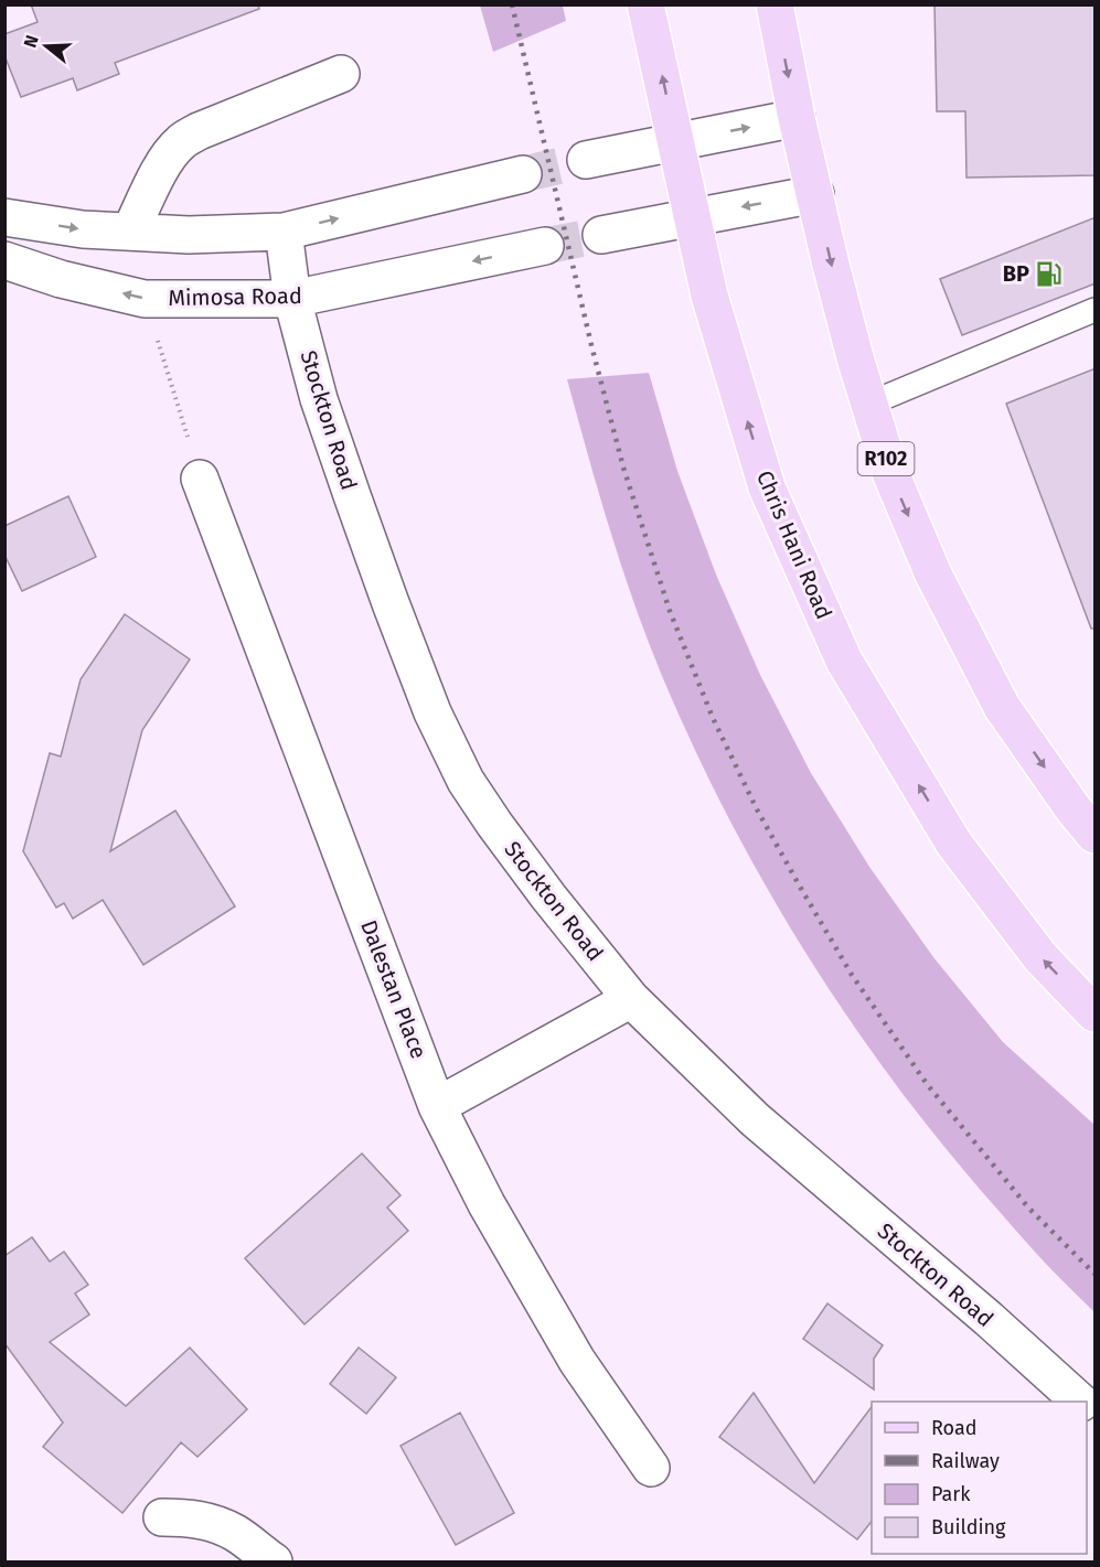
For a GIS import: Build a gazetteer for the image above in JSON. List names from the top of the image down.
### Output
{
  "streets": {
    "main road": ["R102", "Chris Hani Road"],
    "street": ["Mimosa Road", "Stockton Road", "Dalestan Place"]
  },
  "crossings": [
    ["Mimosa Road", "Stockton Road"]
  ],
  "places": {
    "fuel station": ["BP"]
  },
  "legend": [
    "Road",
    "Railway",
    "Park",
    "Building"
  ],
  "north": "left"
}
